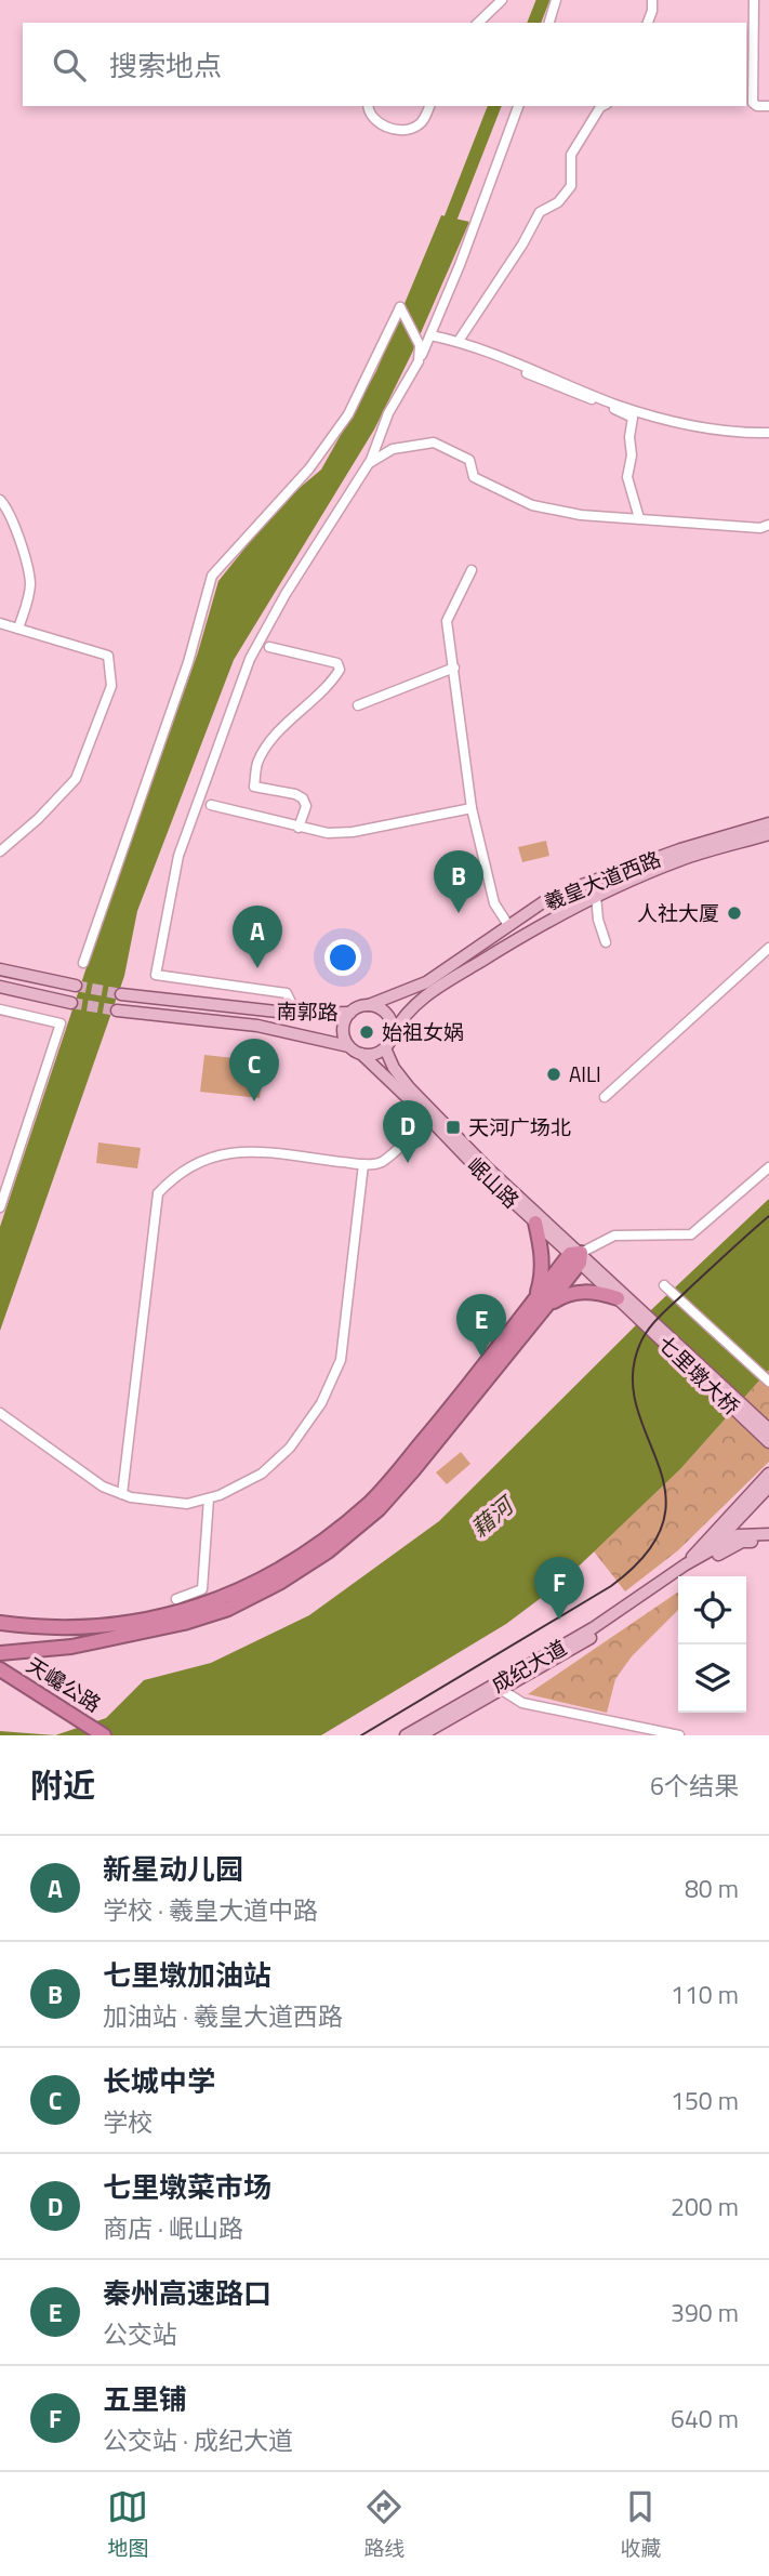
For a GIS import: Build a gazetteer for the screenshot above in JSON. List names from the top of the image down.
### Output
{
  "streets": {
    "highway": ["天巉公路"],
    "main road": [
      "羲皇大道西路",
      "南郭路",
      "岷山路",
      "七里墩大桥",
      "成纪大道"
    ]
  },
  "crossings": [
    ["羲皇大道西路", "南郭路"],
    ["羲皇大道西路", "岷山路"],
    ["南郭路", "岷山路"],
    ["岷山路", "七里墩大桥"]
  ],
  "water": ["藉河"],
  "places": {
    "other": ["人社大厦", "始祖女娲", "AILI"],
    "transit": ["天河广场北"]
  },
  "page": {
    "search": "搜索地点",
    "pins": [
      "B",
      "A",
      "C",
      "D",
      "E",
      "F"
    ],
    "heading": ["附近", "6个结果"],
    "list": [
      {
        "mark": "A",
        "name": "新星动儿园",
        "note": "学校 · 羲皇大道中路",
        "value": "80 m"
      },
      {
        "mark": "B",
        "name": "七里墩加油站",
        "note": "加油站 · 羲皇大道西路",
        "value": "110 m"
      },
      {
        "mark": "C",
        "name": "长城中学",
        "note": "学校",
        "value": "150 m"
      },
      {
        "mark": "D",
        "name": "七里墩菜市场",
        "note": "商店 · 岷山路",
        "value": "200 m"
      },
      {
        "mark": "E",
        "name": "秦州高速路口",
        "note": "公交站",
        "value": "390 m"
      },
      {
        "mark": "F",
        "name": "五里铺",
        "note": "公交站 · 成纪大道",
        "value": "640 m"
      }
    ],
    "nav": ["地图", "路线", "收藏"]
  }
}
